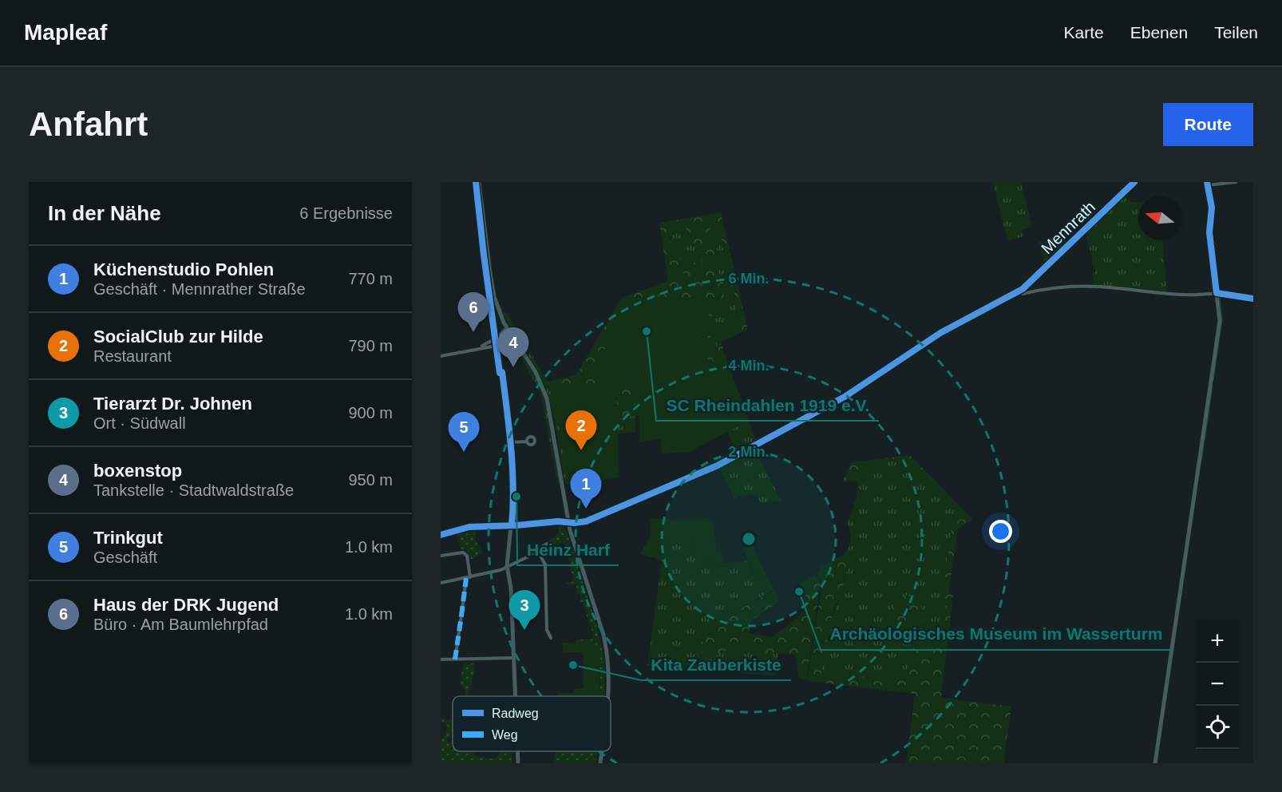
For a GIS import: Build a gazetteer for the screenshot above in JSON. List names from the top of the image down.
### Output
{
  "streets": {
    "main road": ["Mennrath"]
  },
  "places": [
    "SC Rheindahlen 1919 e.V.",
    "Heinz Harf",
    "Archäologisches Museum im Wasserturm",
    "Kita Zauberkiste"
  ],
  "legend": ["Radweg", "Weg"],
  "north": "left",
  "page": {
    "header": "Mapleaf",
    "nav": ["Karte", "Ebenen", "Teilen"],
    "buttons": "Route",
    "title": "Anfahrt",
    "heading": ["In der Nähe", "6 Ergebnisse"],
    "list": [
      {
        "mark": "1",
        "name": "Küchenstudio Pohlen",
        "note": "Geschäft · Mennrather Straße",
        "value": "770 m"
      },
      {
        "mark": "2",
        "name": "SocialClub zur Hilde",
        "note": "Restaurant",
        "value": "790 m"
      },
      {
        "mark": "3",
        "name": "Tierarzt Dr. Johnen",
        "note": "Ort · Südwall",
        "value": "900 m"
      },
      {
        "mark": "4",
        "name": "boxenstop",
        "note": "Tankstelle · Stadtwaldstraße",
        "value": "950 m"
      },
      {
        "mark": "5",
        "name": "Trinkgut",
        "note": "Geschäft",
        "value": "1.0 km"
      },
      {
        "mark": "6",
        "name": "Haus der DRK Jugend",
        "note": "Büro · Am Baumlehrpfad",
        "value": "1.0 km"
      }
    ],
    "pins": [
      "6",
      "4",
      "2",
      "5",
      "1",
      "3"
    ],
    "map_buttons": ["+", "−"]
  },
  "rings": ["6 Min.", "4 Min.", "2 Min."]
}
